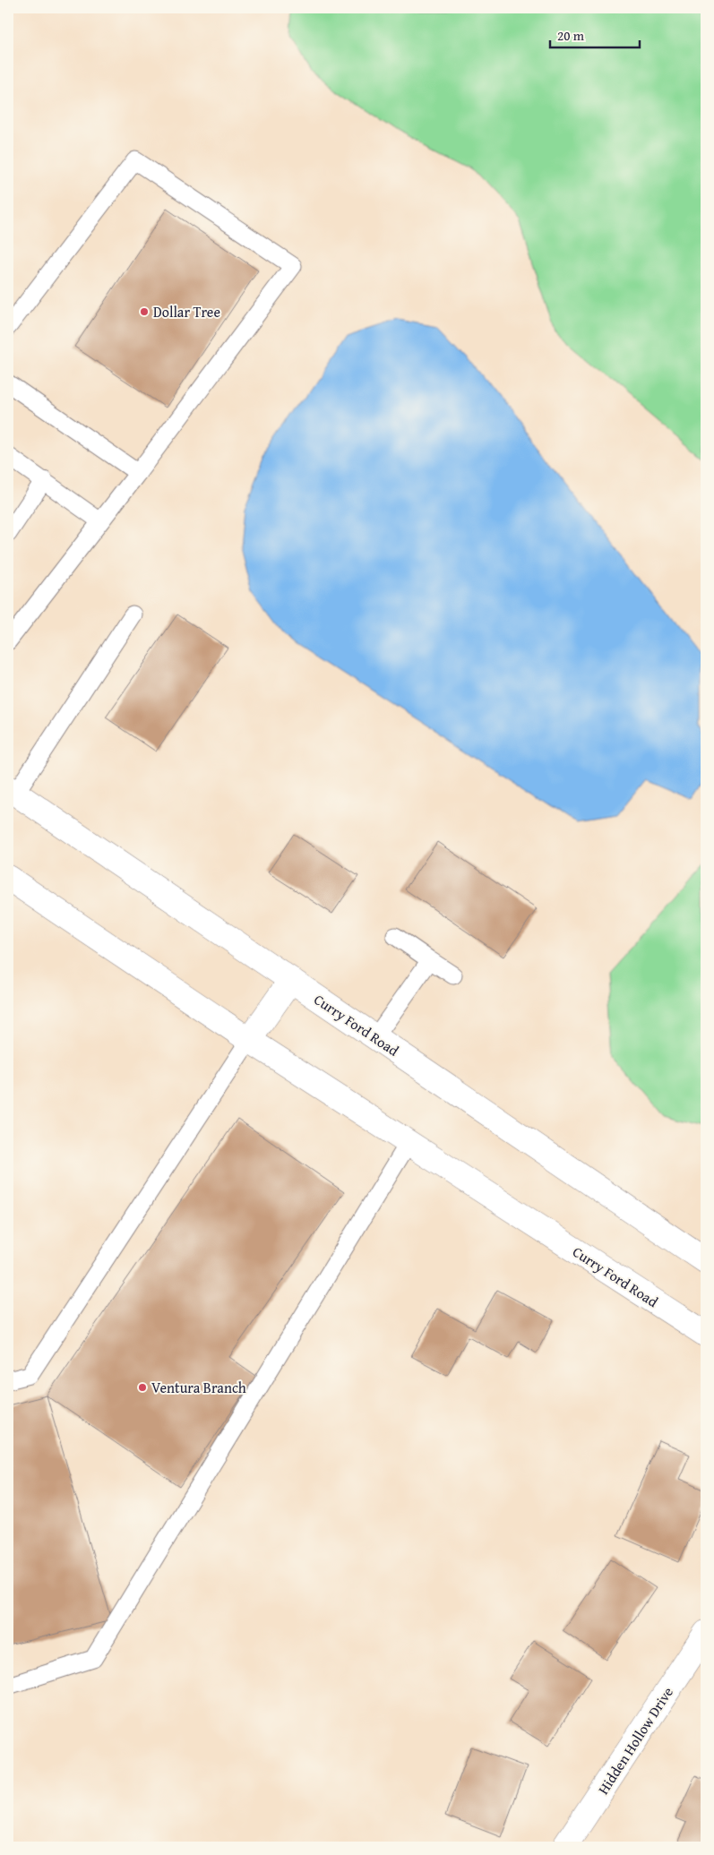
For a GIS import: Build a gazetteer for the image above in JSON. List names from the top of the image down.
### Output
{
  "streets": {
    "street": ["Curry Ford Road", "Hidden Hollow Drive"]
  },
  "places": ["Dollar Tree", "Ventura Branch"],
  "scale_bar": "20 m"
}
